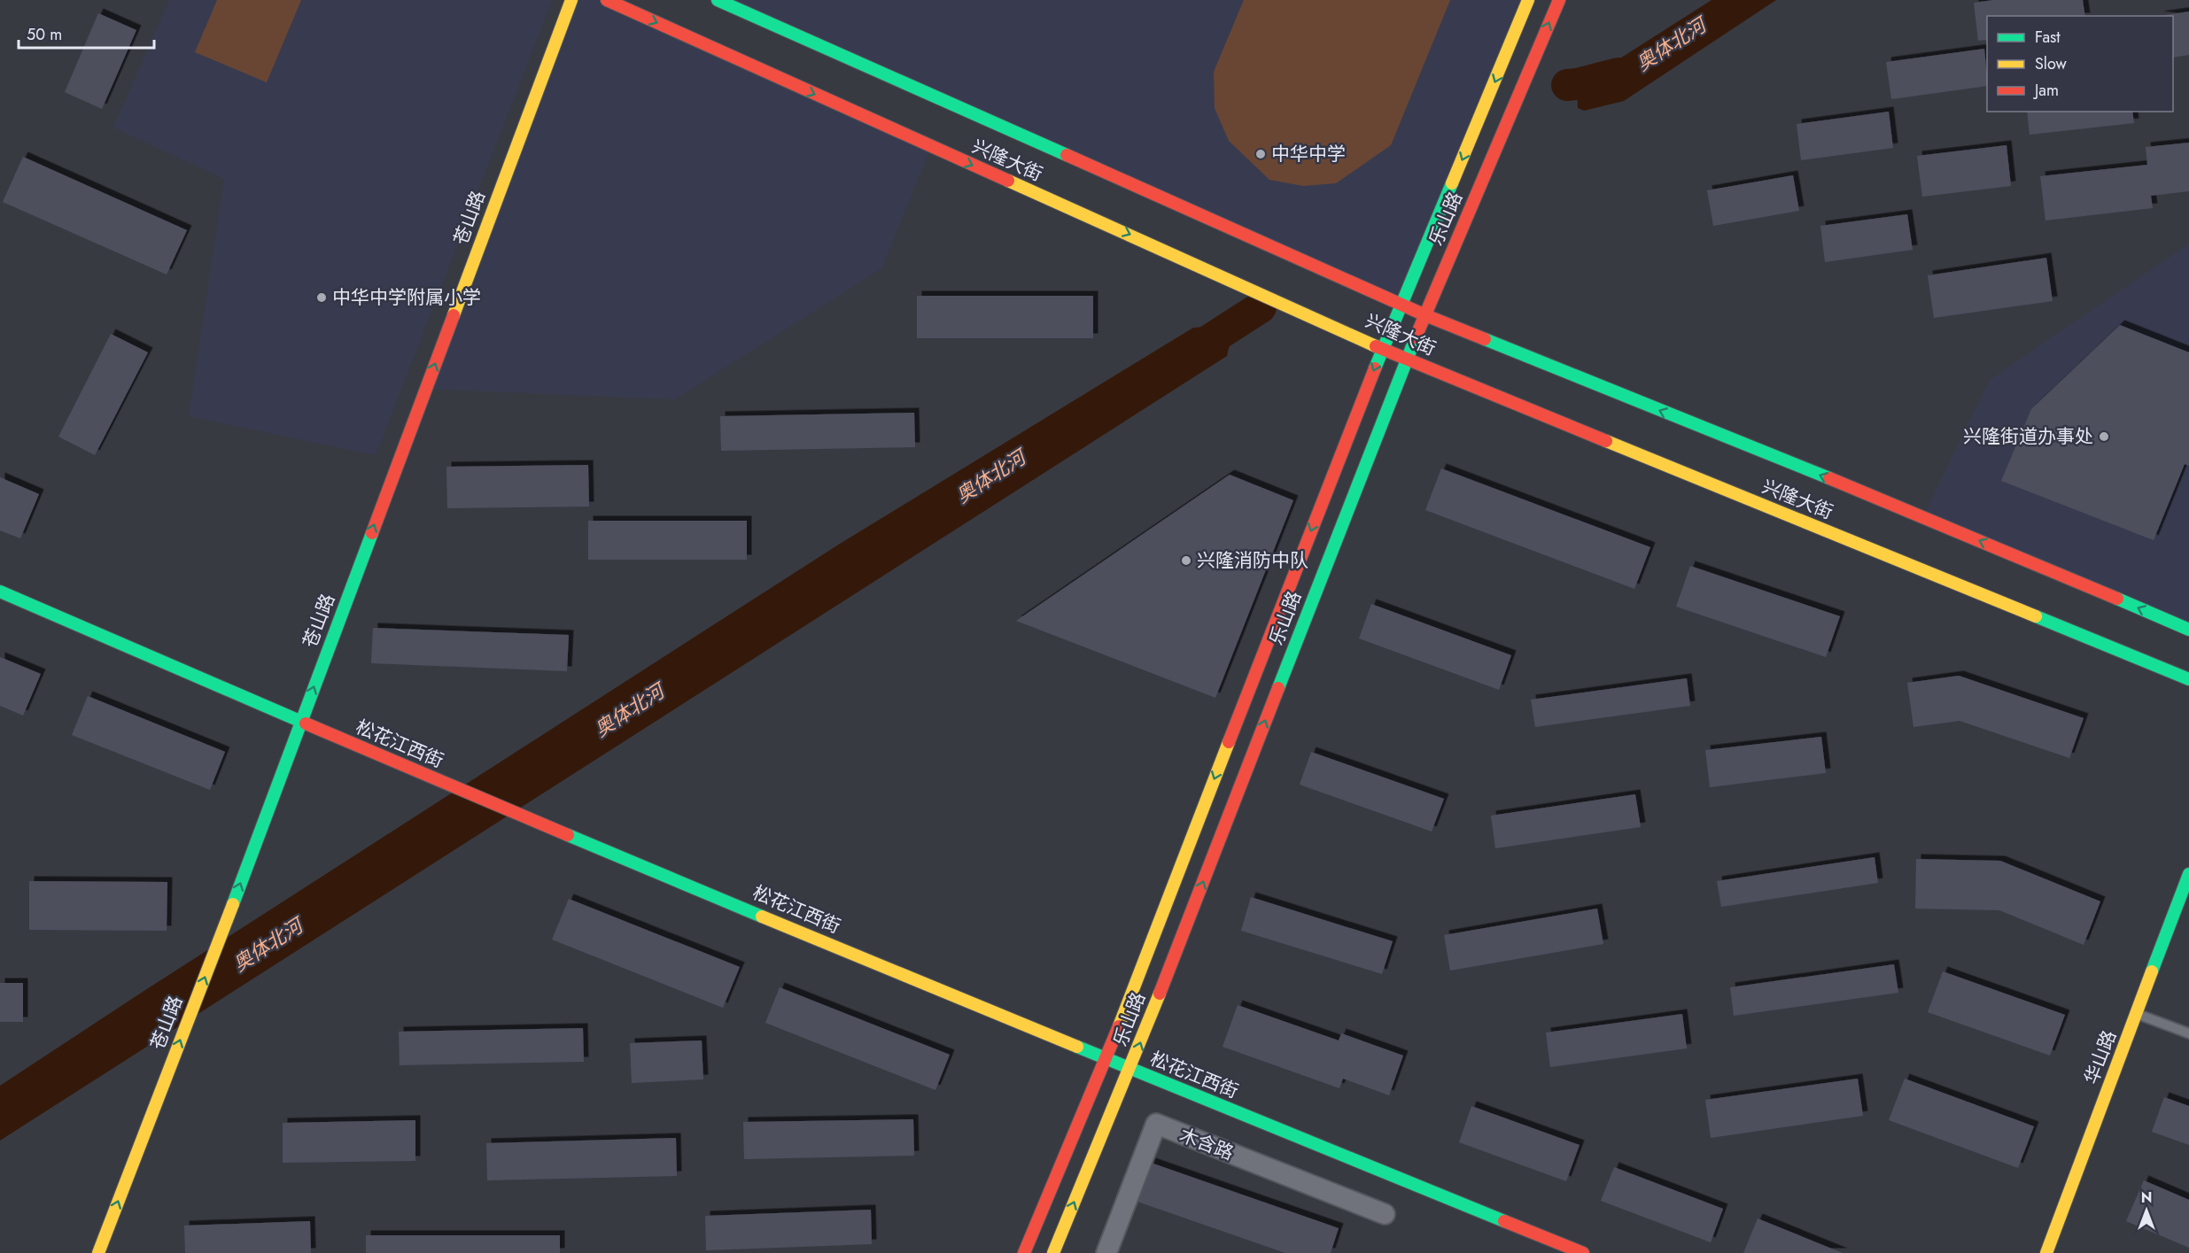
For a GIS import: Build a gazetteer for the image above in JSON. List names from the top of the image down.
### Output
{
  "streets": {
    "street": [
      "兴隆大街",
      "苍山路",
      "乐山路",
      "松花江西街",
      "华山路",
      "木含路"
    ]
  },
  "crossings": [
    ["兴隆大街", "乐山路"],
    ["苍山路", "松花江西街"],
    ["乐山路", "松花江西街"]
  ],
  "one_way": ["苍山路"],
  "water": ["奥体北河"],
  "places": [
    "中华中学",
    "中华中学附属小学",
    "兴隆街道办事处",
    "兴隆消防中队"
  ],
  "legend": ["Fast", "Slow", "Jam"],
  "scale_bar": "50 m",
  "north": "top"
}
